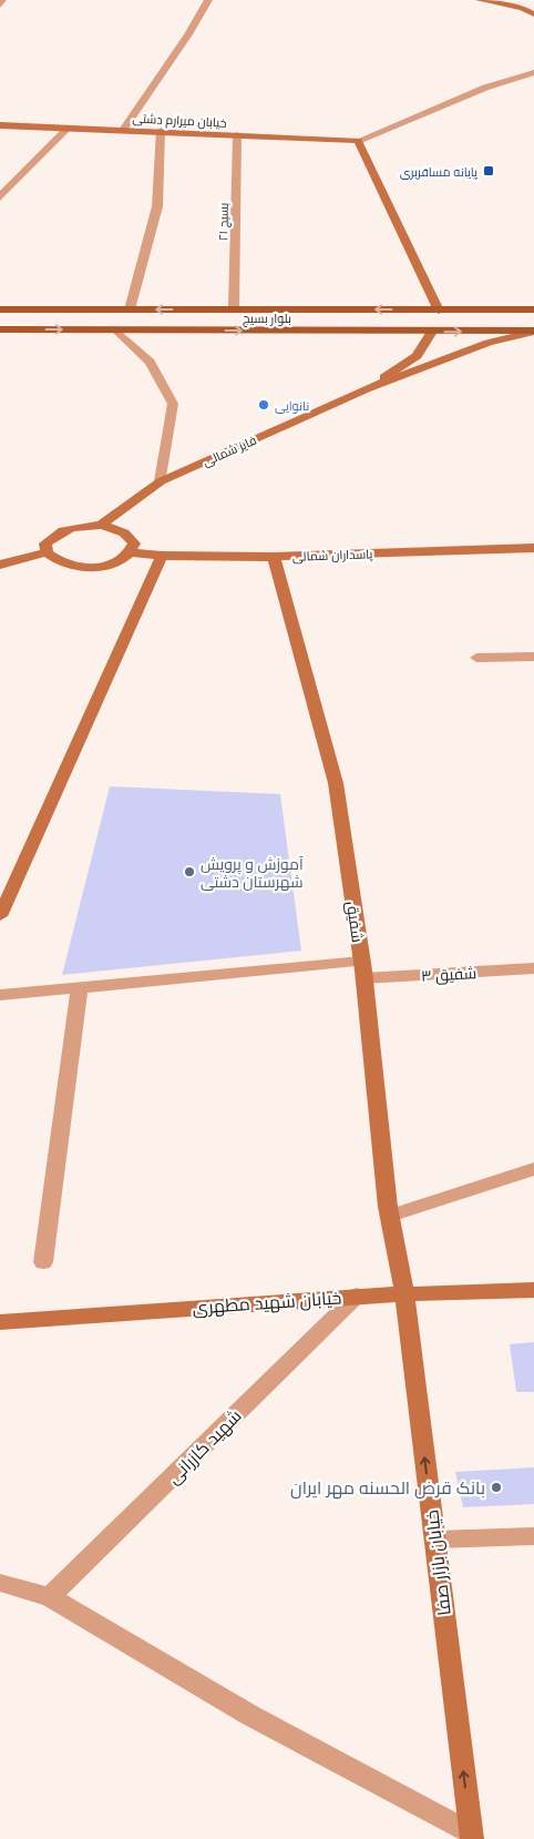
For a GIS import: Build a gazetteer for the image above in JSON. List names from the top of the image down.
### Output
{
  "streets": {
    "main road": [
      "خیابان میرارم دشتی",
      "بلوار بسیج",
      "فایز شمالی",
      "پاسداران شمالی",
      "شفیق",
      "خیابان شهید مطهری",
      "خیابان بازار صفا"
    ],
    "street": ["بسیج ۲۱", "شفیق ۳", "شهید کازرانی"]
  },
  "crossings": [
    ["خیابان میرارم دشتی", "بسیج ۲۱"],
    ["بسیج ۲۱", "بلوار بسیج"],
    ["بلوار بسیج", "فایز شمالی"],
    ["پاسداران شمالی", "شفیق"],
    ["شفیق", "شفیق ۳"],
    ["شفیق", "خیابان شهید مطهری"],
    ["شفیق", "خیابان بازار صفا"],
    ["خیابان شهید مطهری", "شهید کازرانی"],
    ["خیابان شهید مطهری", "خیابان بازار صفا"]
  ],
  "one_way": ["خیابان بازار صفا"],
  "places": {
    "transit": ["پایانه مسافربری"],
    "other": ["نانوایی", "آموزش و پرویش شهرستان دشتی", "بانک قرض الحسنه مهر ایران"]
  }
}
